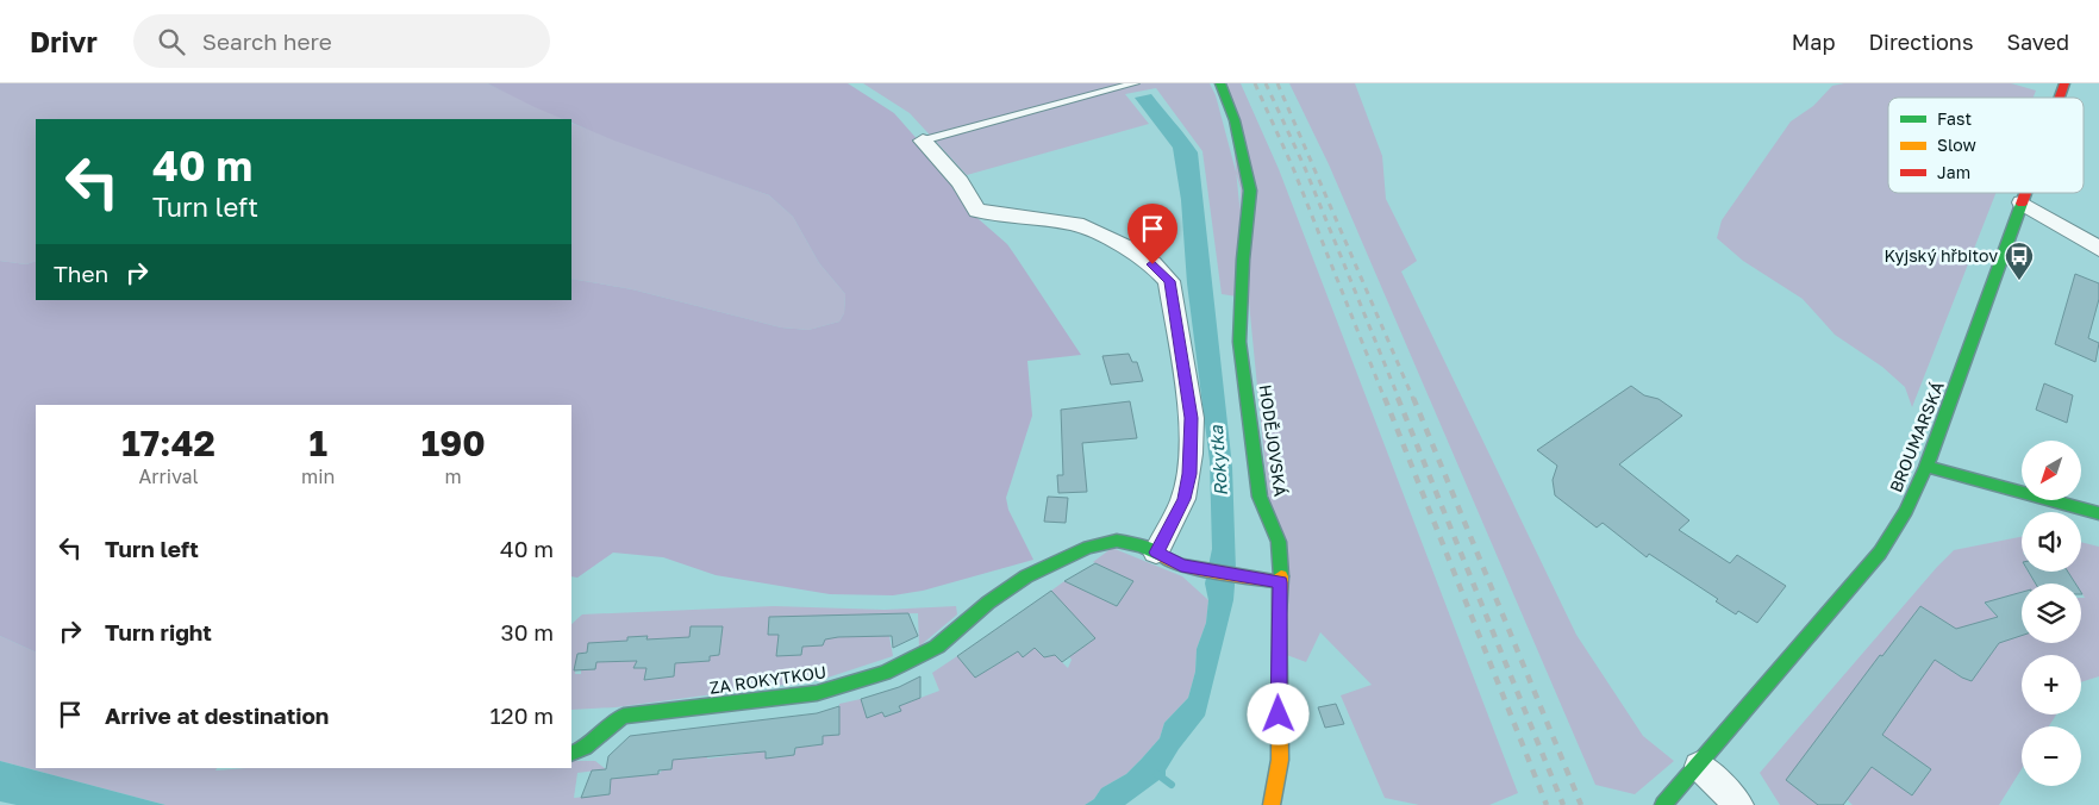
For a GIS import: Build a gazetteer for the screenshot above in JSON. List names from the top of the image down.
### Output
{
  "streets": {
    "street": ["BROUMARSKÁ", "HODĚJOVSKÁ", "ZA ROKYTKOU"]
  },
  "crossings": [
    ["HODĚJOVSKÁ", "ZA ROKYTKOU"]
  ],
  "water": ["Rokytka"],
  "places": {
    "bus stop": ["Kyjský hřbitov"]
  },
  "legend": ["Fast", "Slow", "Jam"],
  "north": "bottom left",
  "page": {
    "header": "Drivr",
    "search": "Search here",
    "nav": ["Map", "Directions", "Saved"],
    "turn": ["40 m", "Turn left"],
    "then": "Then",
    "eta": [
      "17:42",
      "Arrival",
      "1",
      "min",
      "190",
      "m"
    ],
    "map_buttons": ["+", "−"],
    "list": [
      {
        "name": "Turn left",
        "value": "40 m"
      },
      {
        "name": "Turn right",
        "value": "30 m"
      },
      {
        "name": "Arrive at destination",
        "value": "120 m"
      }
    ]
  }
}
